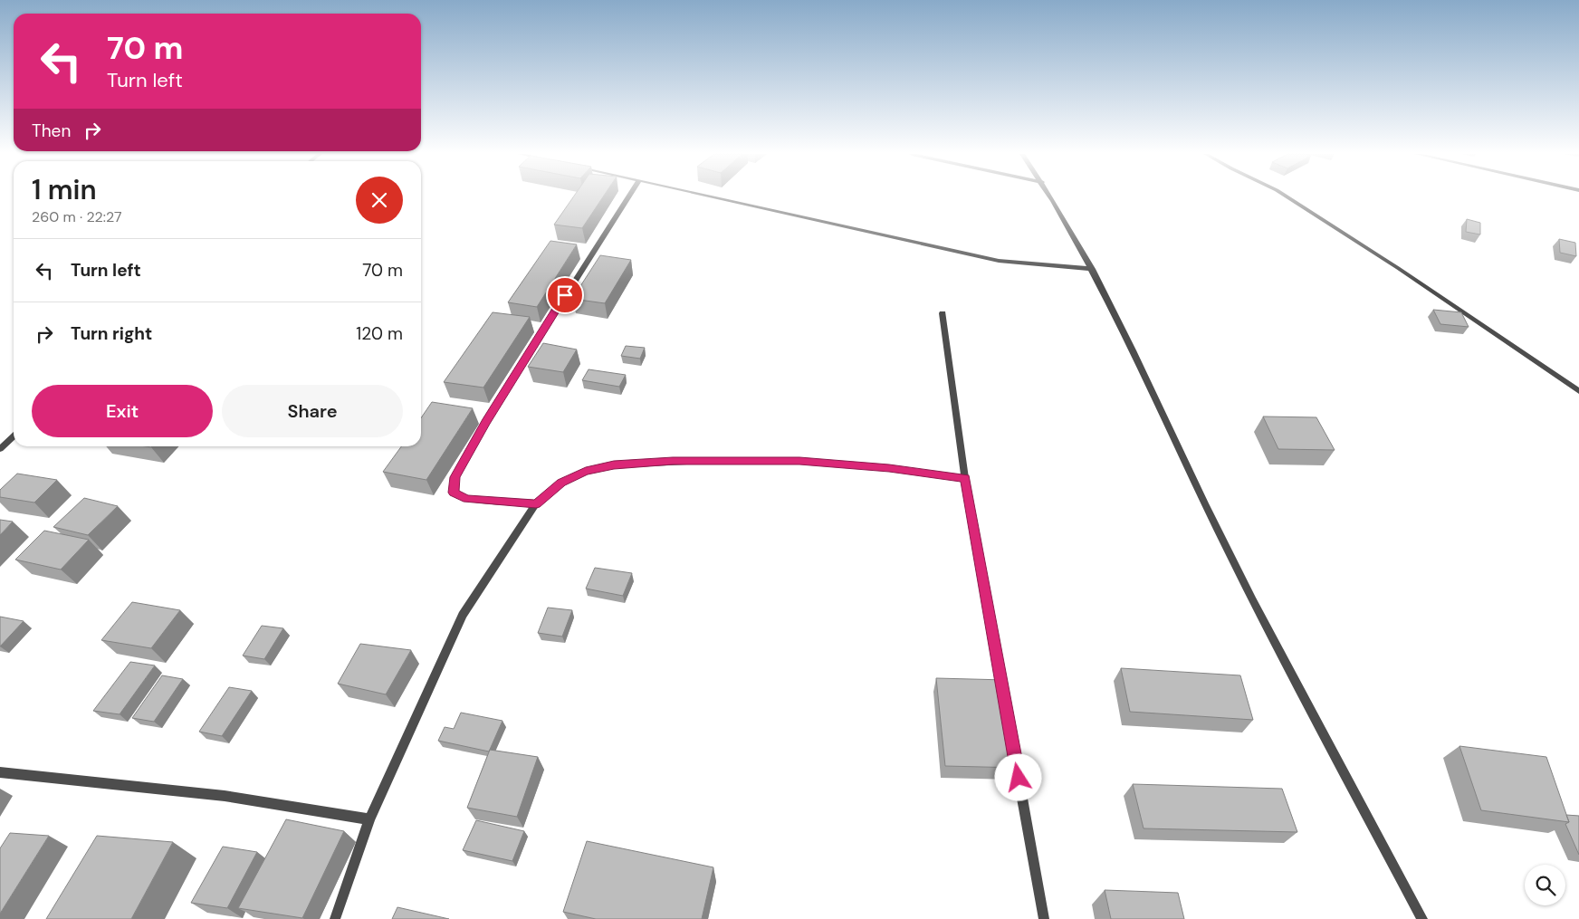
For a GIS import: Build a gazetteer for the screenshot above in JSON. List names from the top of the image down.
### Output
{
  "page": {
    "turn": ["70 m", "Turn left"],
    "then": "Then",
    "heading": ["1 min", "260 m · 22:27"],
    "list": [
      {
        "name": "Turn left",
        "value": "70 m"
      },
      {
        "name": "Turn right",
        "value": "120 m"
      }
    ],
    "buttons": ["Exit", "Share"]
  }
}
